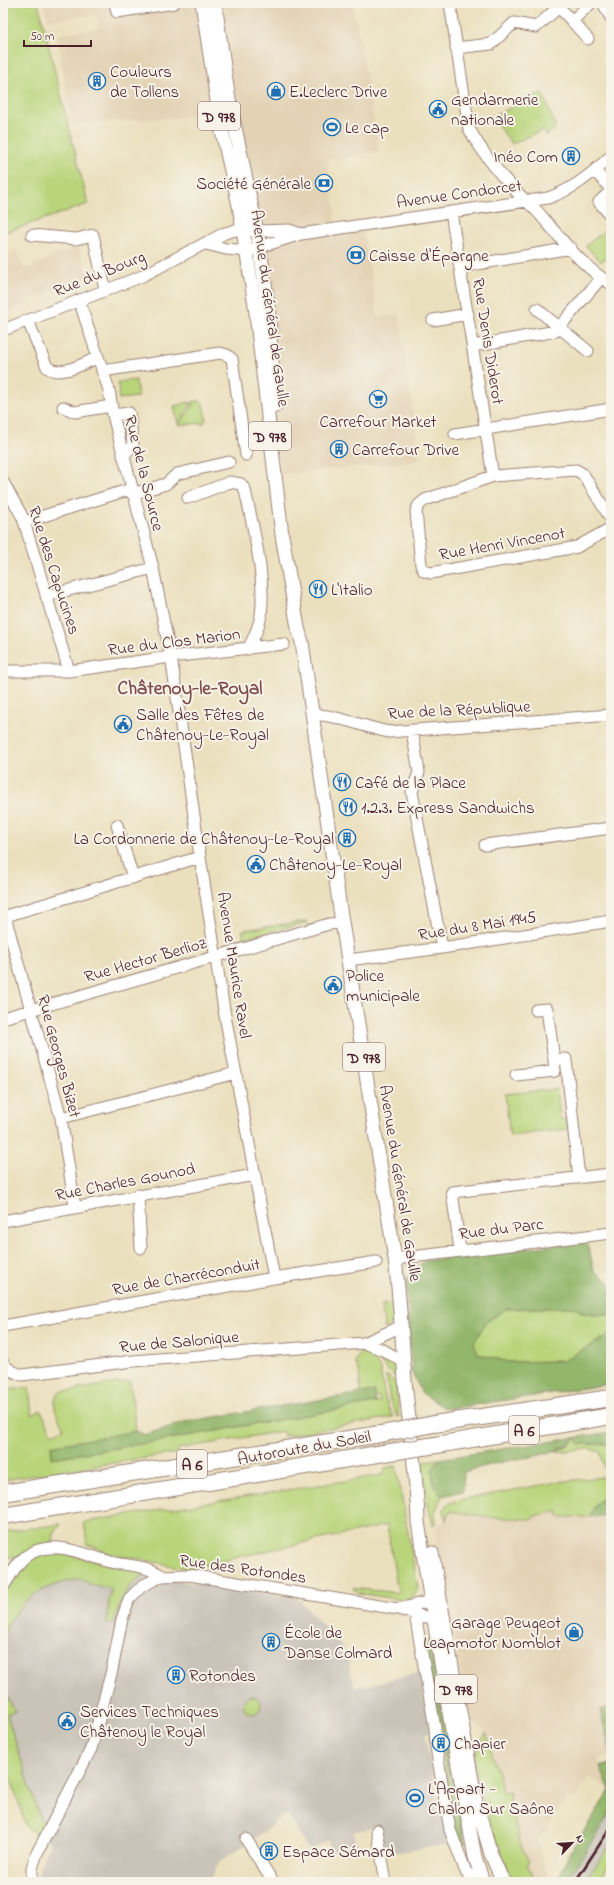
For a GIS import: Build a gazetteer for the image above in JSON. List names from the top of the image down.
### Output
{
  "streets": {
    "highway": ["A 6", "Autoroute du Soleil"],
    "main road": ["D 978", "Avenue du Général de Gaulle"],
    "street": [
      "Avenue Condorcet",
      "Rue du Bourg",
      "Rue Denis Diderot",
      "Rue de la Source",
      "Rue Henri Vincenot",
      "Rue des Capucines",
      "Rue du Clos Marion",
      "Rue de la République",
      "Rue du 8 Mai 1945",
      "Rue Hector Berlioz",
      "Avenue Maurice Ravel",
      "Rue Georges Bizet",
      "Rue Charles Gounod",
      "Rue du Parc",
      "Rue de Charréconduit",
      "Rue de Salonique",
      "Rue des Rotondes"
    ]
  },
  "crossings": [
    ["D 978", "Avenue du Général de Gaulle"],
    ["D 978", "Rue des Rotondes"],
    ["Avenue Condorcet", "Rue du Bourg"],
    ["Avenue Condorcet", "Avenue du Général de Gaulle"],
    ["Avenue Condorcet", "Rue Denis Diderot"],
    ["Rue du Bourg", "Avenue du Général de Gaulle"],
    ["Rue du Bourg", "Rue de la Source"],
    ["Avenue du Général de Gaulle", "Rue de la République"],
    ["Avenue du Général de Gaulle", "Rue du 8 Mai 1945"],
    ["Avenue du Général de Gaulle", "Rue Hector Berlioz"],
    ["Avenue du Général de Gaulle", "Rue du Parc"],
    ["Avenue du Général de Gaulle", "Rue de Salonique"],
    ["Avenue du Général de Gaulle", "Rue des Rotondes"],
    ["Rue Denis Diderot", "Rue Henri Vincenot"],
    ["Rue de la Source", "Rue du Clos Marion"],
    ["Rue de la Source", "Avenue Maurice Ravel"],
    ["Rue des Capucines", "Rue du Clos Marion"],
    ["Rue du Clos Marion", "Avenue Maurice Ravel"],
    ["Rue Hector Berlioz", "Avenue Maurice Ravel"],
    ["Rue Hector Berlioz", "Rue Georges Bizet"],
    ["Avenue Maurice Ravel", "Rue Charles Gounod"],
    ["Avenue Maurice Ravel", "Rue de Charréconduit"],
    ["Rue Georges Bizet", "Rue Charles Gounod"]
  ],
  "districts": ["Châtenoy-le-Royal"],
  "places": {
    "building": [
      "Couleurs de Tollens",
      "Inéo Com",
      "Carrefour Drive",
      "La Cordonnerie de Châtenoy-Le-Royal",
      "École de Danse Colmard",
      "Rotondes",
      "Chapier",
      "Espace Sémard"
    ],
    "shop": ["E.Leclerc Drive", "Garage Peugeot Leapmotor Nomblot"],
    "public building": [
      "Gendarmerie nationale",
      "Salle des Fêtes de Châtenoy-Le-Royal",
      "Châtenoy-Le-Royal",
      "Police municipale",
      "Services Techniques Châtenoy le Royal"
    ],
    "sports": ["Le cap", "L'Appart - Chalon Sur Saône"],
    "bank": ["Société Générale", "Caisse d'Épargne"],
    "supermarket": ["Carrefour Market"],
    "restaurant": ["L'Italio", "Café de la Place", "1.2.3. Express Sandwichs"]
  },
  "scale_bar": "50 m",
  "north": "top right"
}
